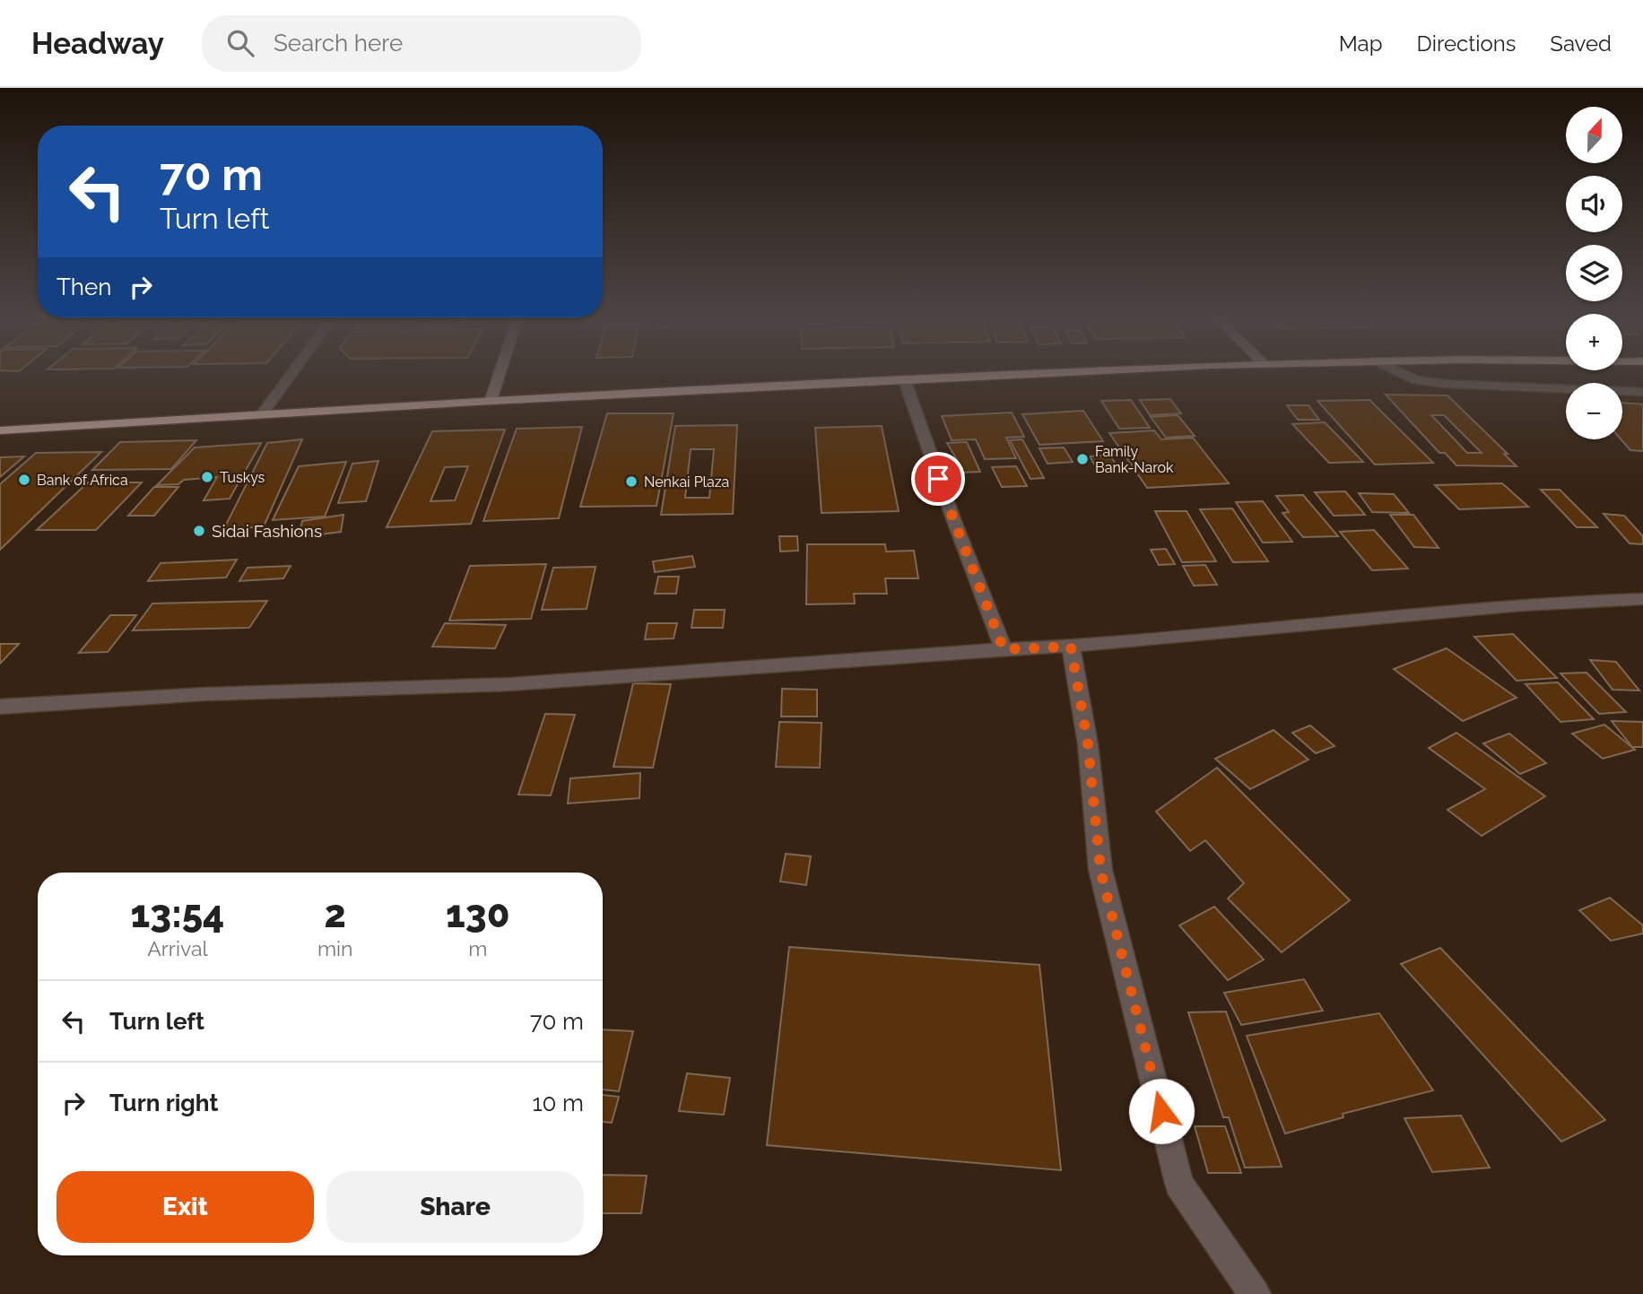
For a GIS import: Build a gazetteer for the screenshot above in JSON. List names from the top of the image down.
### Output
{
  "places": [
    "Family Bank-Narok",
    "Tuskys",
    "Bank of Africa",
    "Nenkai Plaza",
    "Sidai Fashions"
  ],
  "north": "top",
  "page": {
    "header": "Headway",
    "search": "Search here",
    "nav": ["Map", "Directions", "Saved"],
    "map_buttons": ["+", "−"],
    "turn": ["70 m", "Turn left"],
    "then": "Then",
    "eta": [
      "13:54",
      "Arrival",
      "2",
      "min",
      "130",
      "m"
    ],
    "list": [
      {
        "name": "Turn left",
        "value": "70 m"
      },
      {
        "name": "Turn right",
        "value": "10 m"
      }
    ],
    "buttons": ["Exit", "Share"]
  }
}
